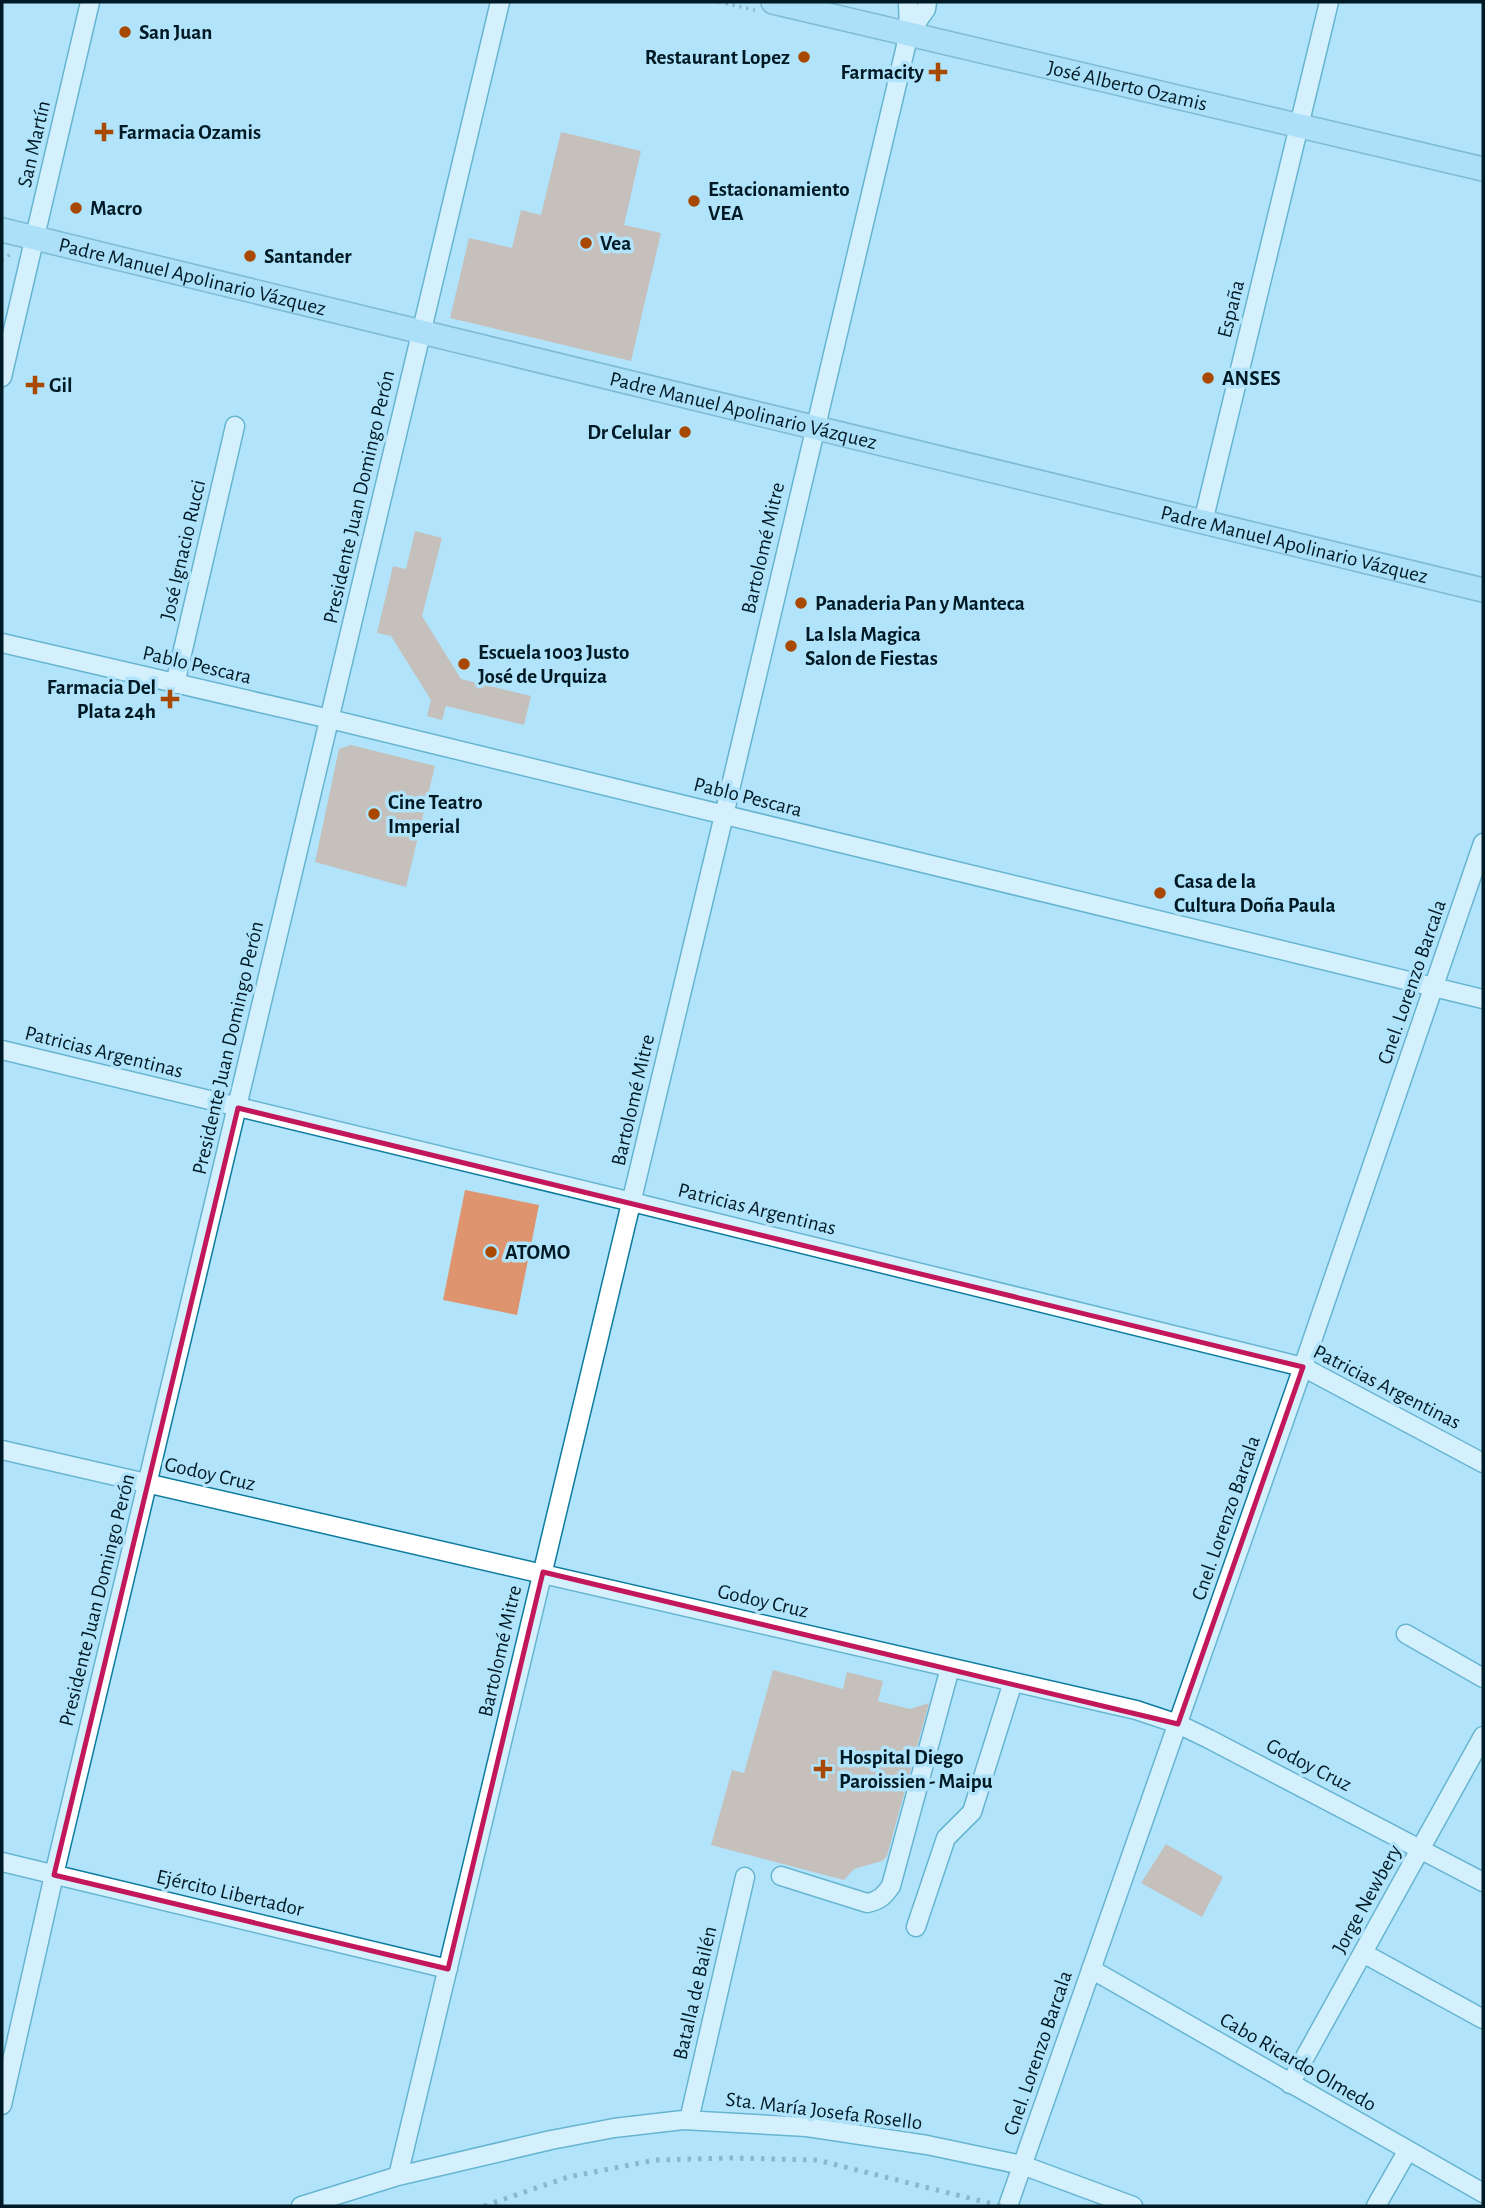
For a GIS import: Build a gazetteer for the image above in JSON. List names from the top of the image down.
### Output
{
  "streets": {
    "main road": ["José Alberto Ozamis", "Padre Manuel Apolinario Vázquez"],
    "street": [
      "San Martín",
      "España",
      "Presidente Juan Domingo Perón",
      "Bartolomé Mitre",
      "José Ignacio Rucci",
      "Pablo Pescara",
      "Cnel. Lorenzo Barcala",
      "Patricias Argentinas",
      "Godoy Cruz",
      "Ejército Libertador",
      "Jorge Newbery",
      "Batalla de Bailén",
      "Cabo Ricardo Olmedo",
      "Sta. María Josefa Rosello"
    ]
  },
  "crossings": [
    ["José Alberto Ozamis", "España"],
    ["José Alberto Ozamis", "Bartolomé Mitre"],
    ["San Martín", "Padre Manuel Apolinario Vázquez"],
    ["Padre Manuel Apolinario Vázquez", "España"],
    ["Padre Manuel Apolinario Vázquez", "Presidente Juan Domingo Perón"],
    ["Padre Manuel Apolinario Vázquez", "Bartolomé Mitre"],
    ["Presidente Juan Domingo Perón", "Pablo Pescara"],
    ["Presidente Juan Domingo Perón", "Patricias Argentinas"],
    ["Presidente Juan Domingo Perón", "Godoy Cruz"],
    ["Presidente Juan Domingo Perón", "Ejército Libertador"],
    ["Bartolomé Mitre", "Pablo Pescara"],
    ["Bartolomé Mitre", "Patricias Argentinas"],
    ["Bartolomé Mitre", "Godoy Cruz"],
    ["Bartolomé Mitre", "Ejército Libertador"],
    ["Bartolomé Mitre", "Sta. María Josefa Rosello"],
    ["José Ignacio Rucci", "Pablo Pescara"],
    ["Pablo Pescara", "Cnel. Lorenzo Barcala"],
    ["Cnel. Lorenzo Barcala", "Patricias Argentinas"],
    ["Cnel. Lorenzo Barcala", "Godoy Cruz"],
    ["Cnel. Lorenzo Barcala", "Cabo Ricardo Olmedo"],
    ["Cnel. Lorenzo Barcala", "Sta. María Josefa Rosello"],
    ["Godoy Cruz", "Jorge Newbery"],
    ["Jorge Newbery", "Cabo Ricardo Olmedo"],
    ["Batalla de Bailén", "Sta. María Josefa Rosello"]
  ],
  "places": {
    "other": [
      "San Juan",
      "Restaurant Lopez",
      "Estacionamiento VEA",
      "Macro",
      "Vea",
      "Santander",
      "ANSES",
      "Dr Celular",
      "Panaderia Pan y Manteca",
      "La Isla Magica Salon de Fiestas",
      "Escuela 1003 Justo José de Urquiza",
      "Cine Teatro Imperial",
      "Casa de la Cultura Doña Paula",
      "ATOMO"
    ],
    "health": [
      "Farmacity",
      "Farmacia Ozamis",
      "Gil",
      "Farmacia Del Plata 24h",
      "Hospital Diego Paroissien - Maipu"
    ]
  }
}
